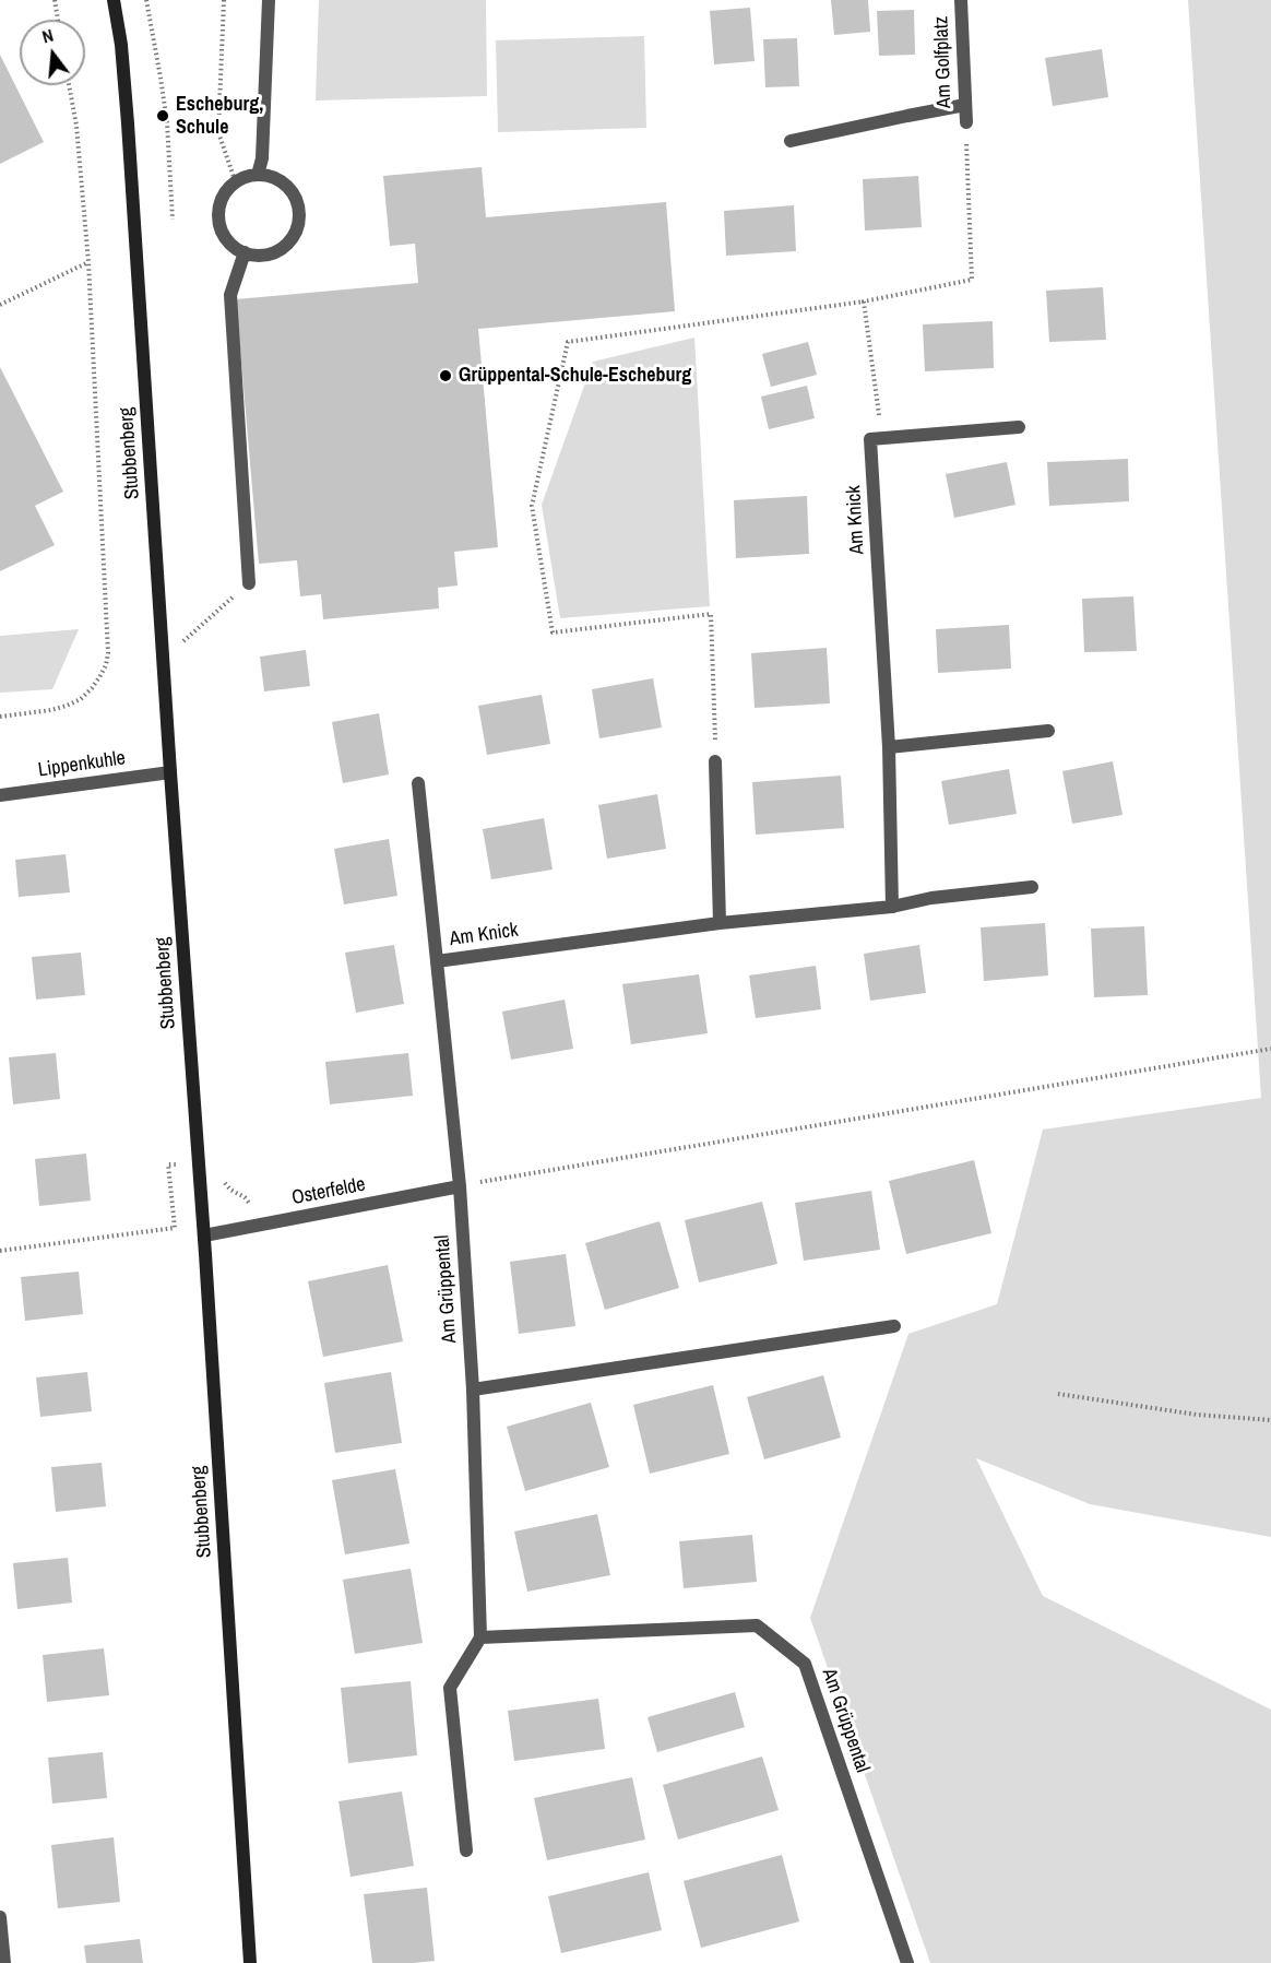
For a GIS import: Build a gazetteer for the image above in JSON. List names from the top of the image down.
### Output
{
  "streets": {
    "main road": ["Stubbenberg"],
    "street": [
      "Am Golfplatz",
      "Am Knick",
      "Lippenkuhle",
      "Osterfelde",
      "Am Grüppental"
    ]
  },
  "crossings": [
    ["Stubbenberg", "Lippenkuhle"],
    ["Stubbenberg", "Osterfelde"],
    ["Am Knick", "Osterfelde"],
    ["Am Knick", "Am Grüppental"],
    ["Osterfelde", "Am Grüppental"]
  ],
  "places": ["Escheburg, Schule", "Grüppental-Schule-Escheburg"],
  "north": "top"
}
